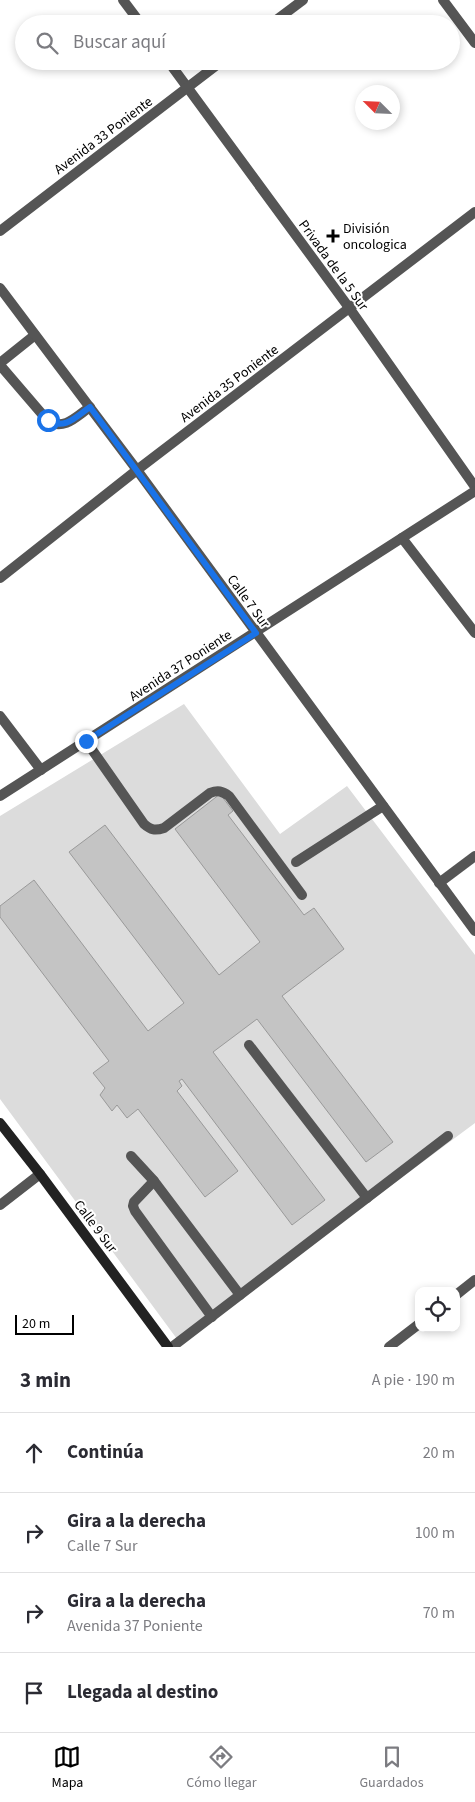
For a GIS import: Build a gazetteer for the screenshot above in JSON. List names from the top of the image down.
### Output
{
  "streets": {
    "street": [
      "Avenida 33 Poniente",
      "Privada de la 5 Sur",
      "Avenida 35 Poniente",
      "Calle 7 Sur",
      "Avenida 37 Poniente",
      "Calle 9 Sur"
    ]
  },
  "crossings": [
    ["Avenida 33 Poniente", "Privada de la 5 Sur"],
    ["Privada de la 5 Sur", "Avenida 35 Poniente"],
    ["Avenida 35 Poniente", "Calle 7 Sur"],
    ["Calle 7 Sur", "Avenida 37 Poniente"]
  ],
  "places": {
    "health": ["División oncologica"]
  },
  "scale_bar": "20 m",
  "north": "top left",
  "page": {
    "search": "Buscar aquí",
    "scale": "20 m",
    "heading": ["3 min", "A pie · 190 m"],
    "list": [
      ["Continúa", "20 m"],
      ["Gira a la derecha", "Calle 7 Sur", "100 m"],
      ["Gira a la derecha", "Avenida 37 Poniente", "70 m"],
      "Llegada al destino"
    ],
    "nav": ["Mapa", "Cómo llegar", "Guardados"]
  }
}
